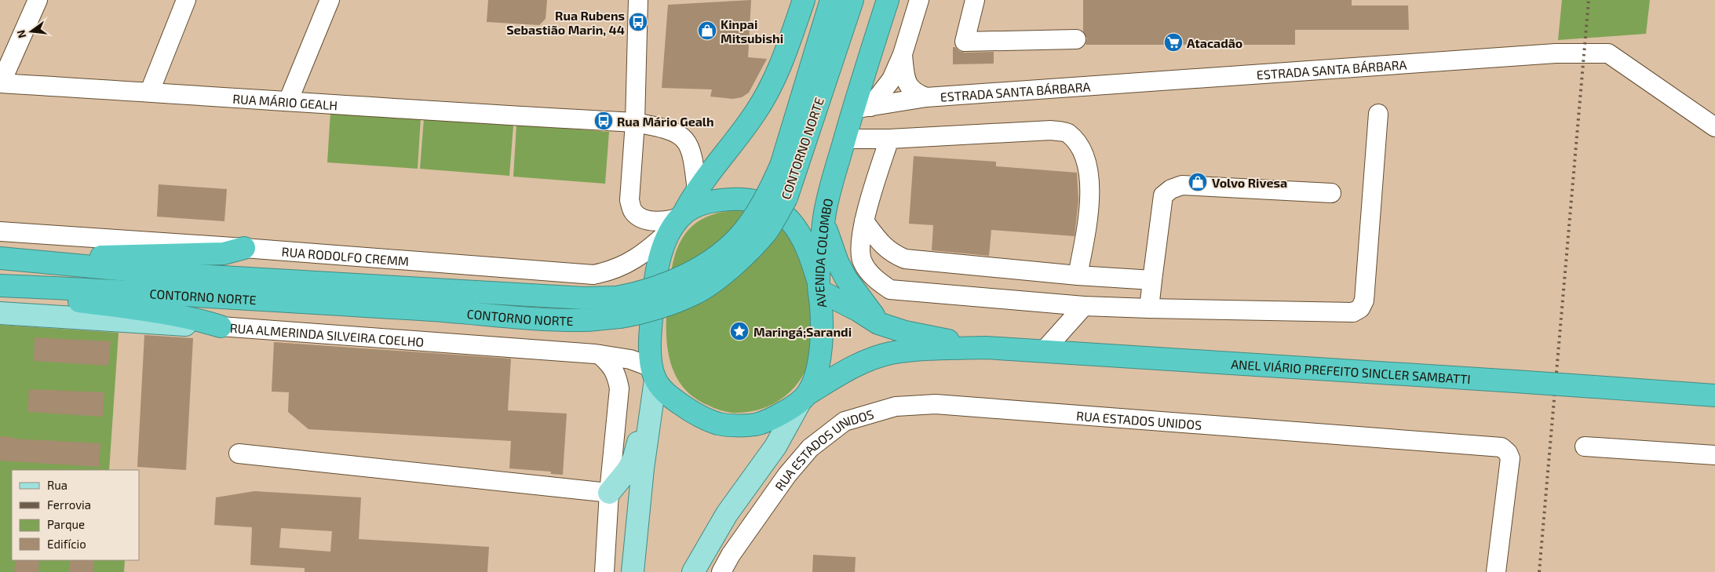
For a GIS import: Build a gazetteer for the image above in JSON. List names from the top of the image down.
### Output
{
  "streets": {
    "highway": ["CONTORNO NORTE", "AVENIDA COLOMBO", "ANEL VIÁRIO PREFEITO SINCLER SAMBATTI"],
    "main road": ["RUA ALMERINDA SILVEIRA COELHO"],
    "street": [
      "ESTRADA SANTA BÁRBARA",
      "RUA MÁRIO GEALH",
      "RUA RODOLFO CREMM",
      "RUA ESTADOS UNIDOS"
    ]
  },
  "crossings": [
    ["ESTRADA SANTA BÁRBARA", "AVENIDA COLOMBO"],
    ["AVENIDA COLOMBO", "ANEL VIÁRIO PREFEITO SINCLER SAMBATTI"],
    ["RUA ALMERINDA SILVEIRA COELHO", "ANEL VIÁRIO PREFEITO SINCLER SAMBATTI"]
  ],
  "places": {
    "bus stop": ["Rua Rubens Sebastião Marin, 44", "Rua Mário Gealh"],
    "shop": ["Kinpai Mitsubishi", "Volvo Rivesa"],
    "supermarket": ["Atacadão"],
    "place": ["Maringá;Sarandi"]
  },
  "legend": [
    "Rua",
    "Ferrovia",
    "Parque",
    "Edifício"
  ],
  "north": "left"
}
